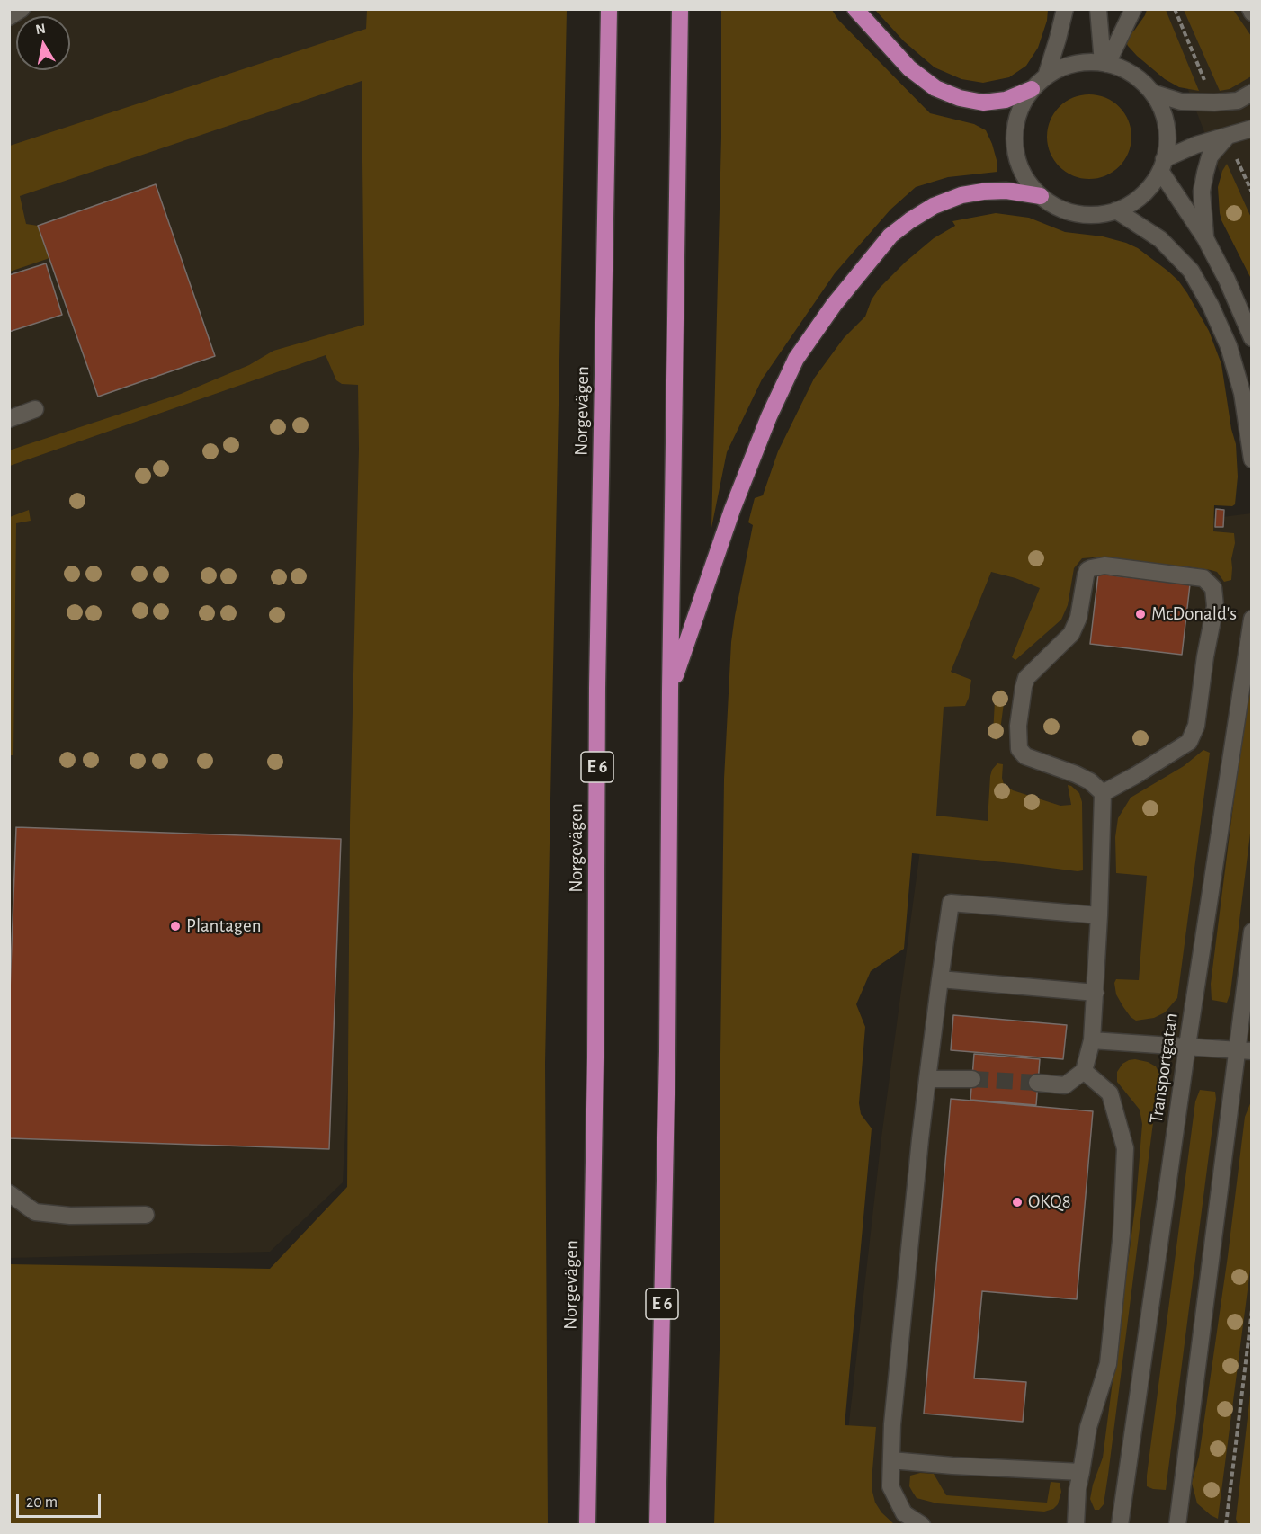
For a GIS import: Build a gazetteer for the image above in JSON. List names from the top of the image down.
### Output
{
  "streets": {
    "highway": ["Norgevägen", "E 6"],
    "street": ["Transportgatan"]
  },
  "places": ["McDonald's", "Plantagen", "OKQ8"],
  "scale_bar": "20 m",
  "north": "top"
}
